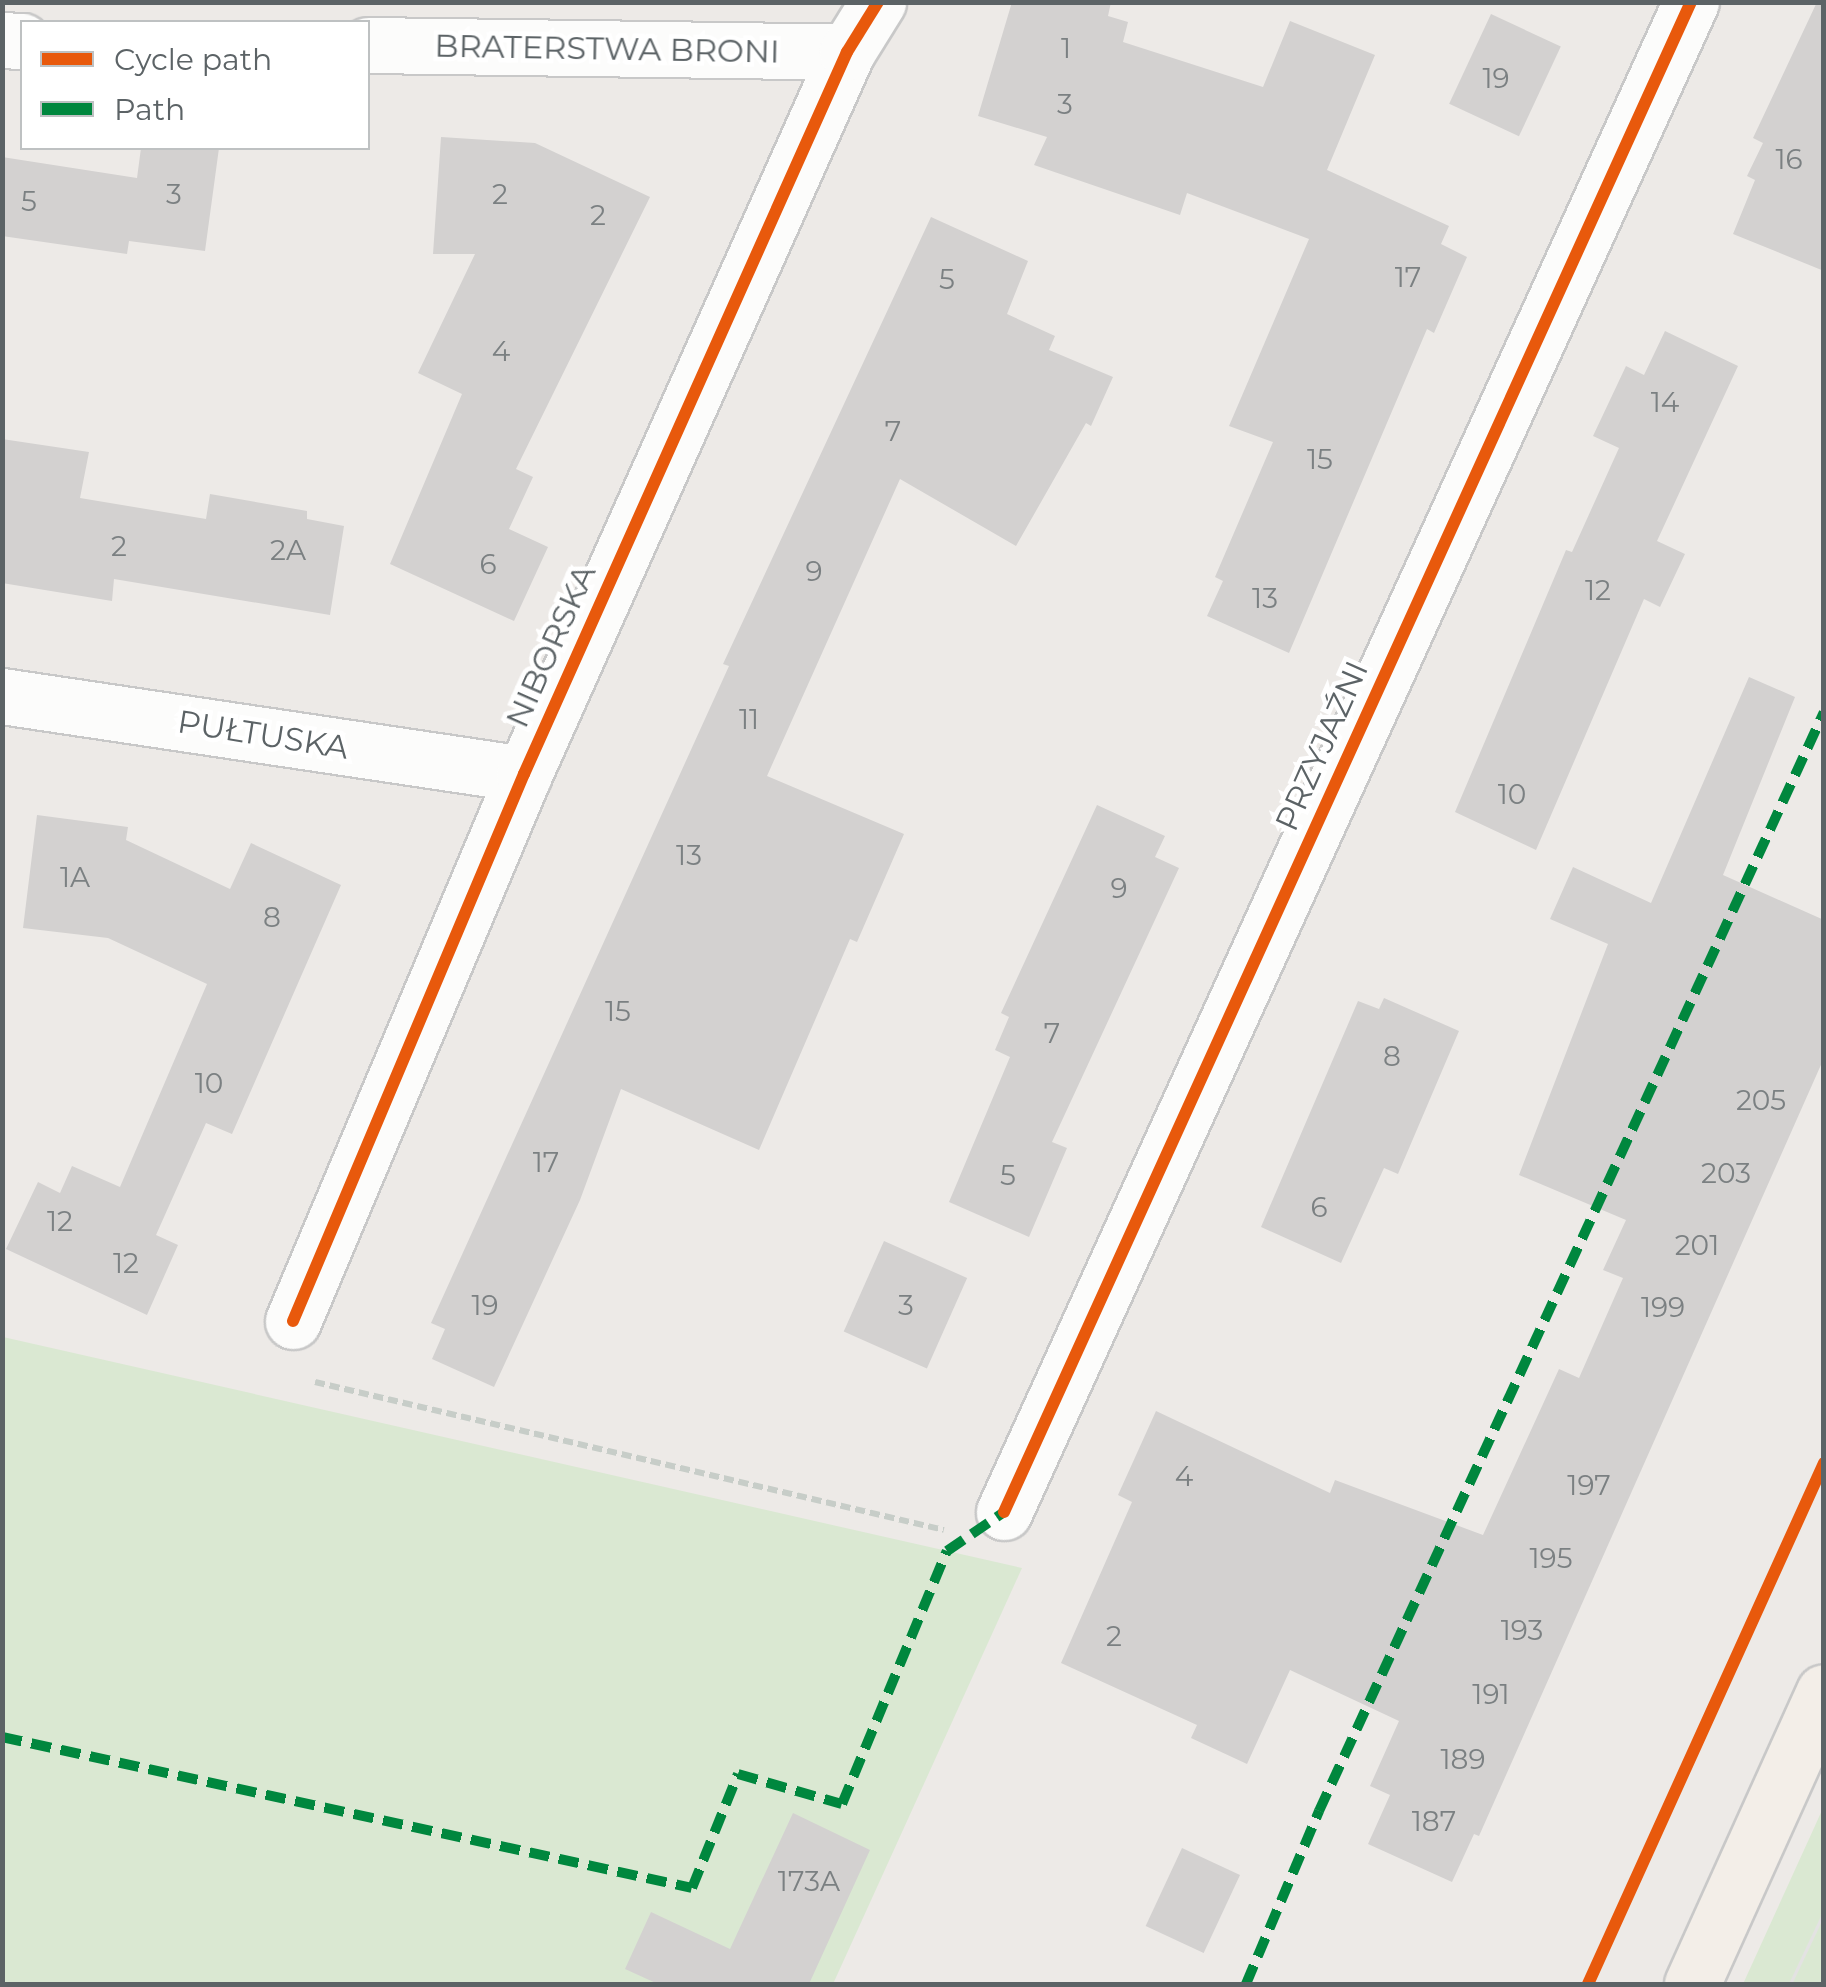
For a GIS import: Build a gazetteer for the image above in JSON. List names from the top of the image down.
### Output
{
  "streets": {
    "street": [
      "BRATERSTWA BRONI",
      "NIBORSKA",
      "PUŁTUSKA",
      "PRZYJAŹNI"
    ]
  },
  "crossings": [
    ["BRATERSTWA BRONI", "NIBORSKA"],
    ["NIBORSKA", "PUŁTUSKA"]
  ],
  "house_numbers": [
    "1",
    "19",
    "3",
    "16",
    "3",
    "2",
    "5",
    "2",
    "17",
    "5",
    "4",
    "14",
    "7",
    "15",
    "2",
    "2A",
    "6",
    "9",
    "12",
    "13",
    "11",
    "10",
    "13",
    "1A",
    "9",
    "8",
    "15",
    "7",
    "8",
    "10",
    "205",
    "17",
    "203",
    "5",
    "6",
    "12",
    "201",
    "12",
    "19",
    "3",
    "199",
    "4",
    "197",
    "195",
    "193",
    "2",
    "191",
    "189",
    "187",
    "173A"
  ],
  "legend": ["Cycle path", "Path"]
}
